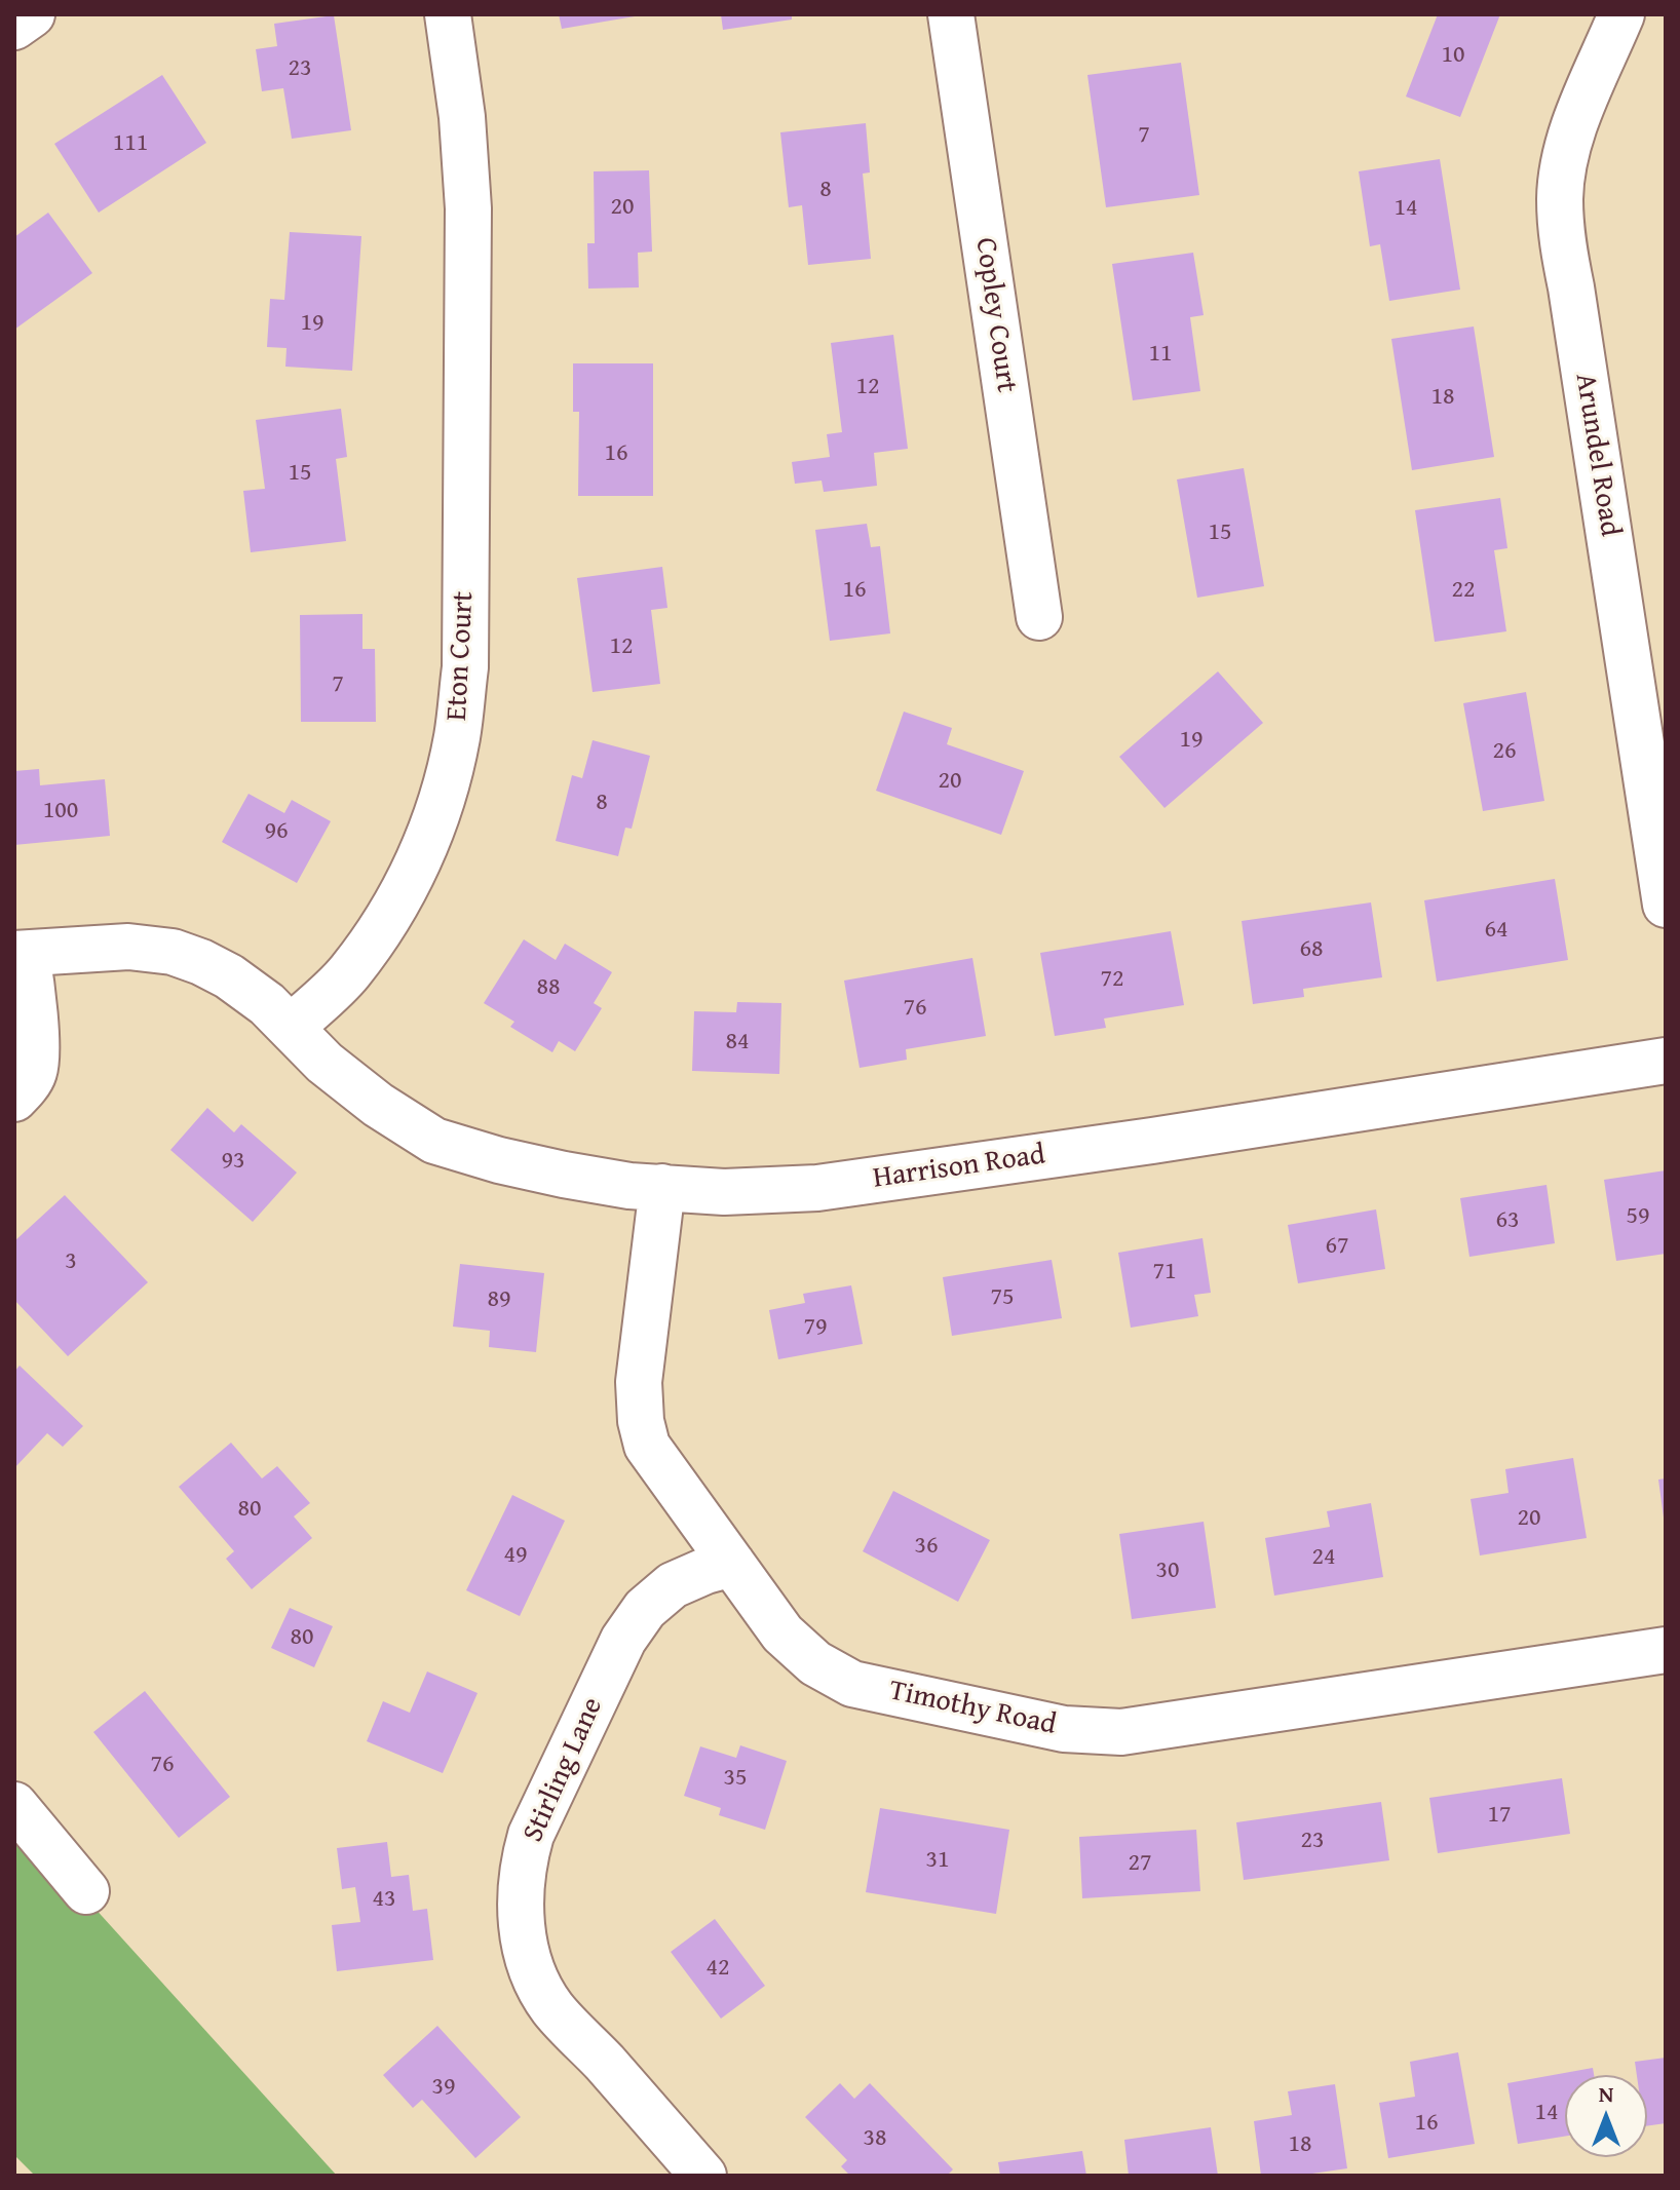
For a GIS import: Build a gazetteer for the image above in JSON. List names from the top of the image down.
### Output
{
  "streets": {
    "street": [
      "Copley Court",
      "Arundel Road",
      "Eton Court",
      "Harrison Road",
      "Timothy Road",
      "Stirling Lane"
    ]
  },
  "crossings": [
    ["Eton Court", "Harrison Road"],
    ["Harrison Road", "Timothy Road"],
    ["Timothy Road", "Stirling Lane"]
  ],
  "house_numbers": [
    "10",
    "23",
    "7",
    "111",
    "8",
    "20",
    "14",
    "19",
    "11",
    "12",
    "18",
    "16",
    "15",
    "15",
    "16",
    "22",
    "12",
    "7",
    "19",
    "26",
    "20",
    "8",
    "100",
    "96",
    "64",
    "68",
    "72",
    "88",
    "76",
    "84",
    "93",
    "59",
    "63",
    "67",
    "3",
    "71",
    "75",
    "89",
    "79",
    "80",
    "20",
    "36",
    "49",
    "24",
    "30",
    "80",
    "76",
    "35",
    "17",
    "23",
    "31",
    "27",
    "43",
    "42",
    "39",
    "14",
    "16",
    "38",
    "18"
  ],
  "north": "top"
}
